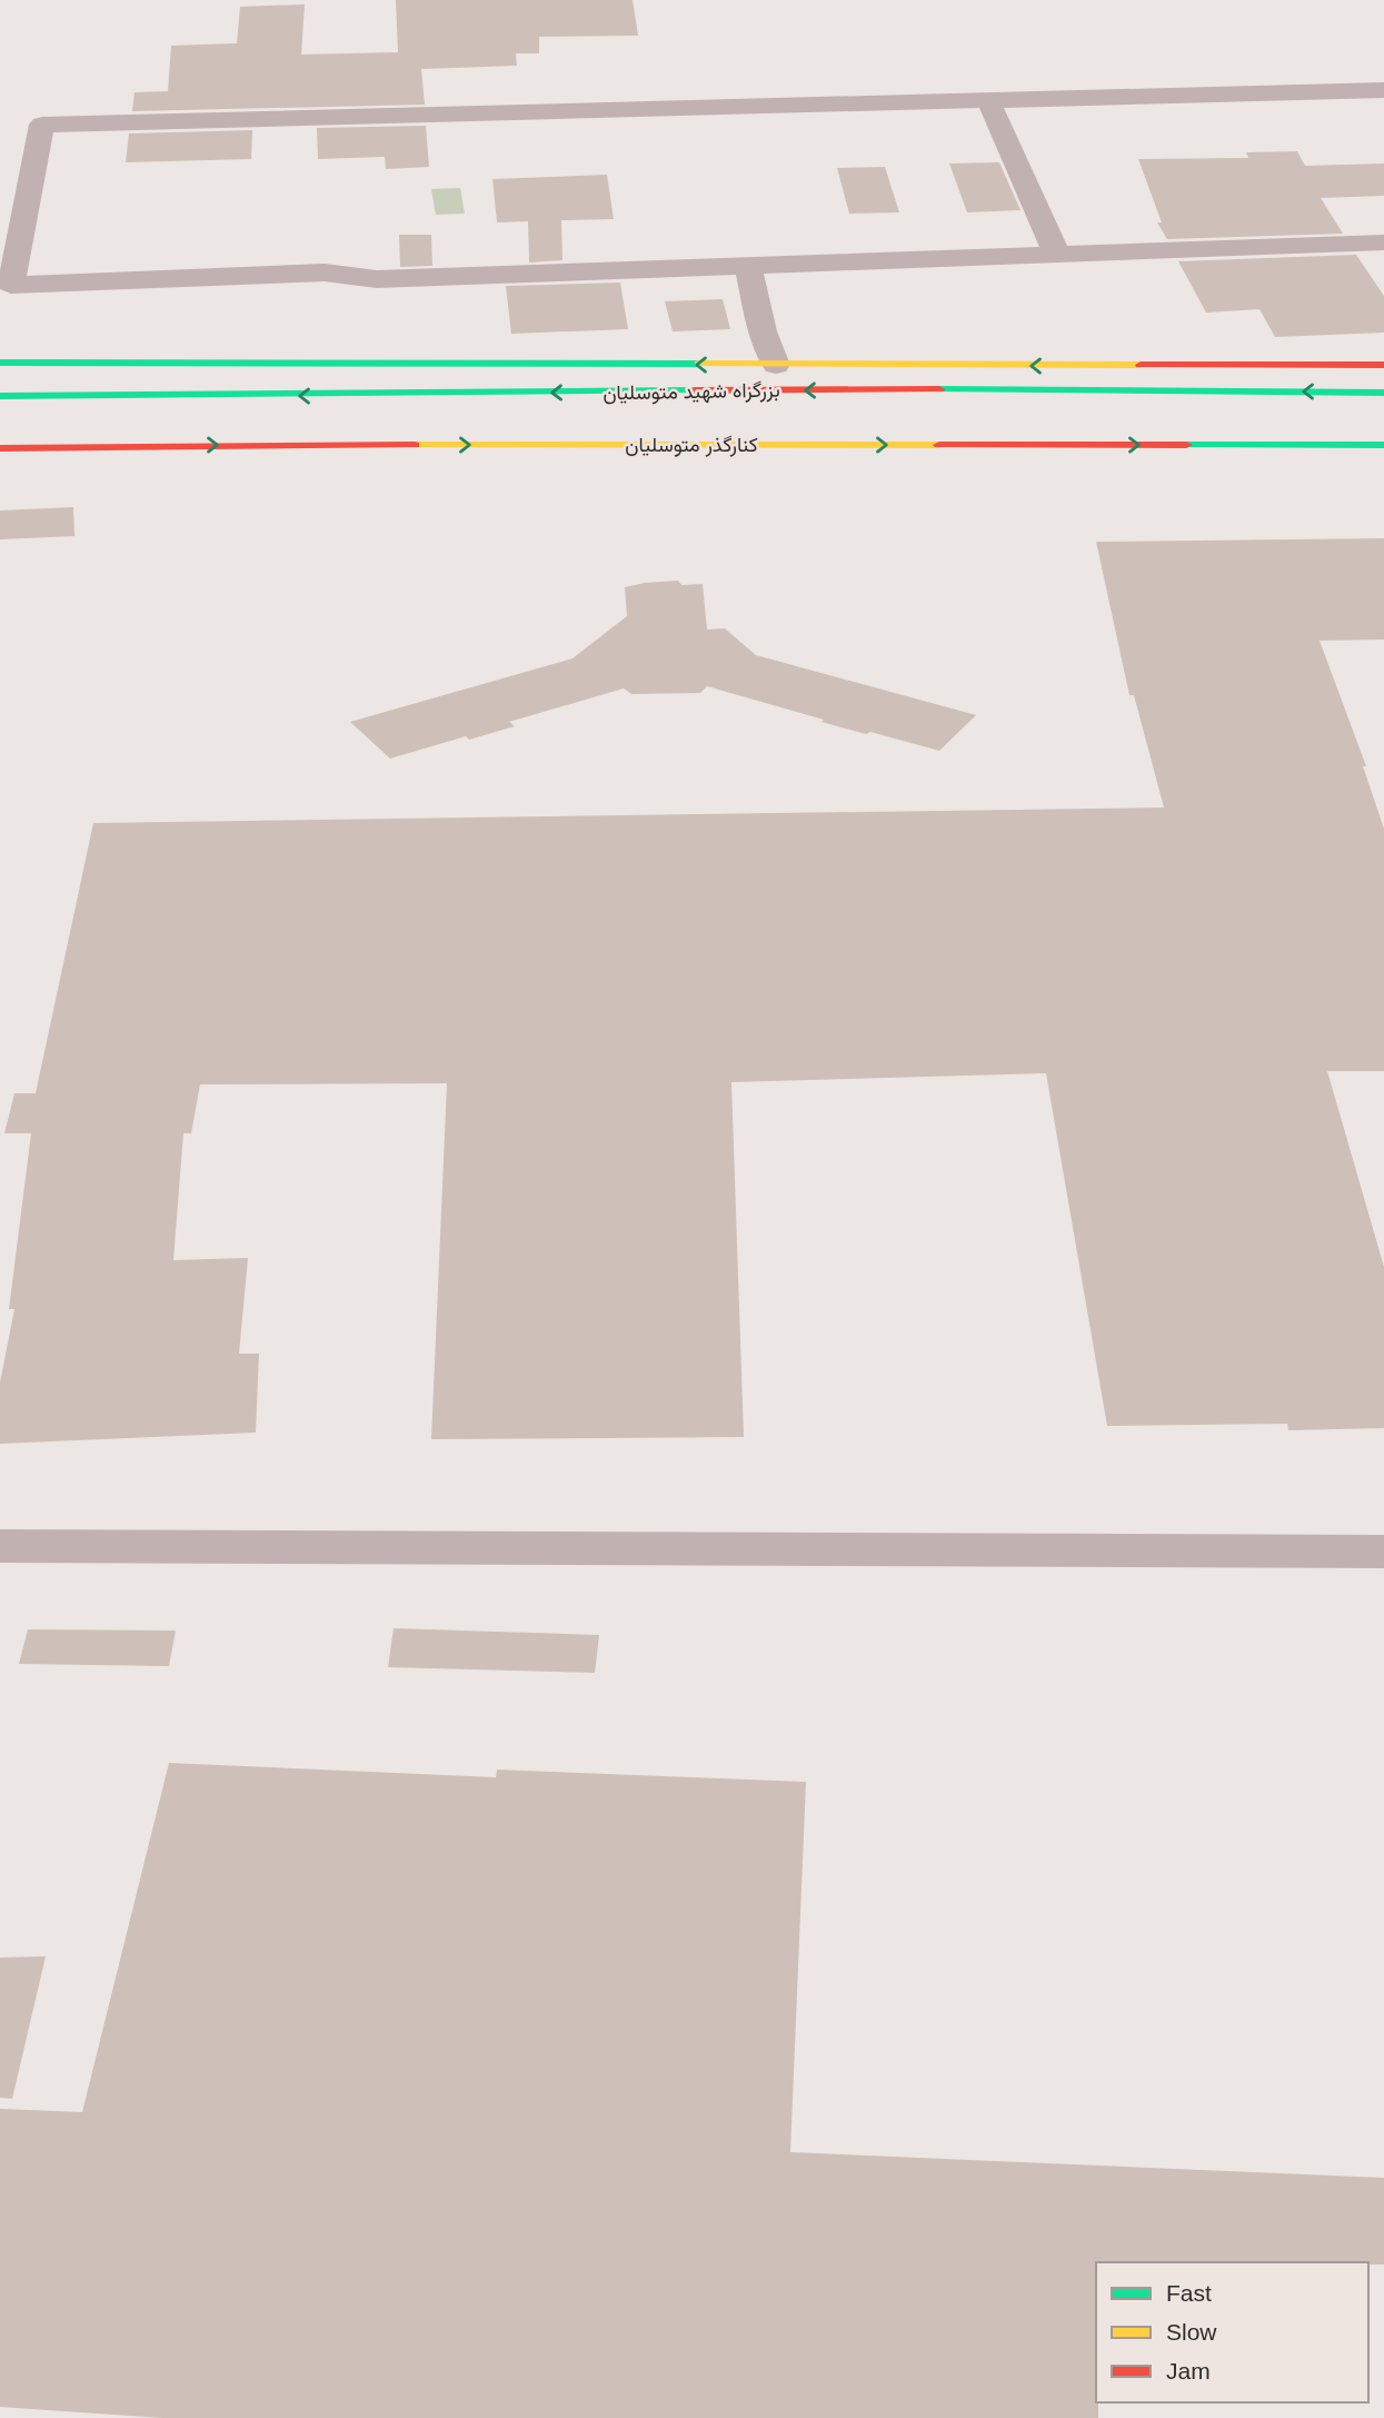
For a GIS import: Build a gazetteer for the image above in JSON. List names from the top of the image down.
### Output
{
  "streets": {
    "main road": ["بزرگراه شهید متوسلیان", "کنارگذر متوسلیان"]
  },
  "legend": ["Fast", "Slow", "Jam"]
}
